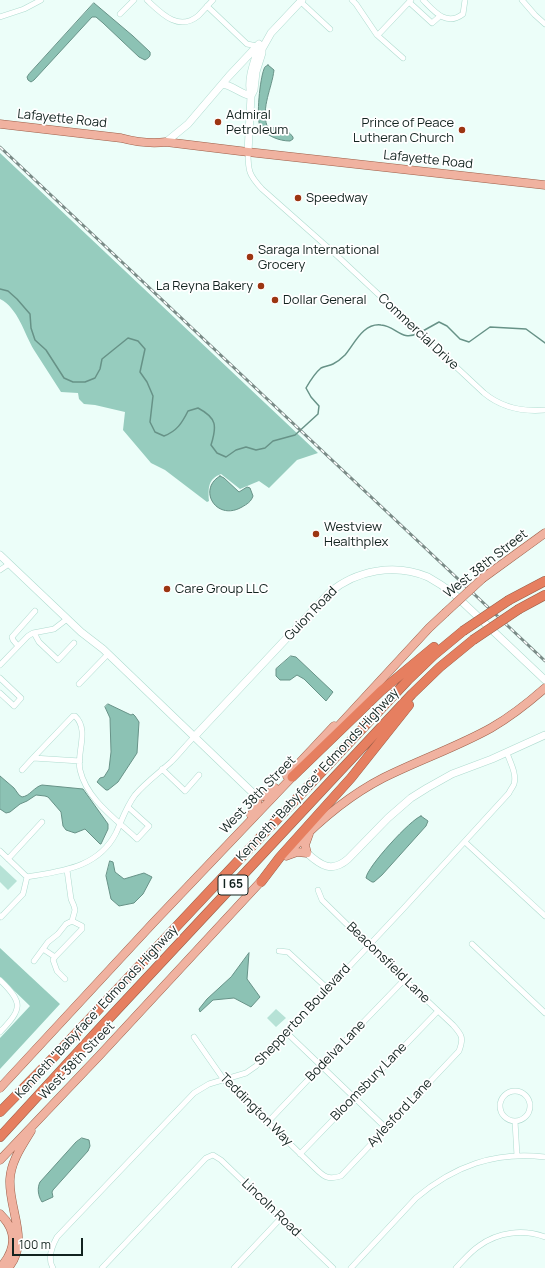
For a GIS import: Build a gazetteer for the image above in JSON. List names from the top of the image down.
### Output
{
  "streets": {
    "highway": ["Kenneth \"Babyface\" Edmonds Highway", "I 65"],
    "main road": ["Lafayette Road", "West 38th Street"],
    "street": [
      "Commercial Drive",
      "Guion Road",
      "Beaconsfield Lane",
      "Shepperton Boulevard",
      "Bodelva Lane",
      "Bloomsbury Lane",
      "Teddington Way",
      "Aylesford Lane",
      "Lincoln Road"
    ]
  },
  "crossings": [
    ["Lafayette Road", "Commercial Drive"],
    ["Beaconsfield Lane", "Shepperton Boulevard"],
    ["Beaconsfield Lane", "Bodelva Lane"],
    ["Beaconsfield Lane", "Bloomsbury Lane"],
    ["Beaconsfield Lane", "Aylesford Lane"],
    ["Shepperton Boulevard", "Teddington Way"],
    ["Bodelva Lane", "Teddington Way"],
    ["Bloomsbury Lane", "Teddington Way"],
    ["Teddington Way", "Aylesford Lane"]
  ],
  "places": [
    "Admiral Petroleum",
    "Prince of Peace Lutheran Church",
    "Speedway",
    "Saraga International Grocery",
    "La Reyna Bakery",
    "Dollar General",
    "Westview Healthplex",
    "Care Group LLC"
  ],
  "scale_bar": "100 m"
}
